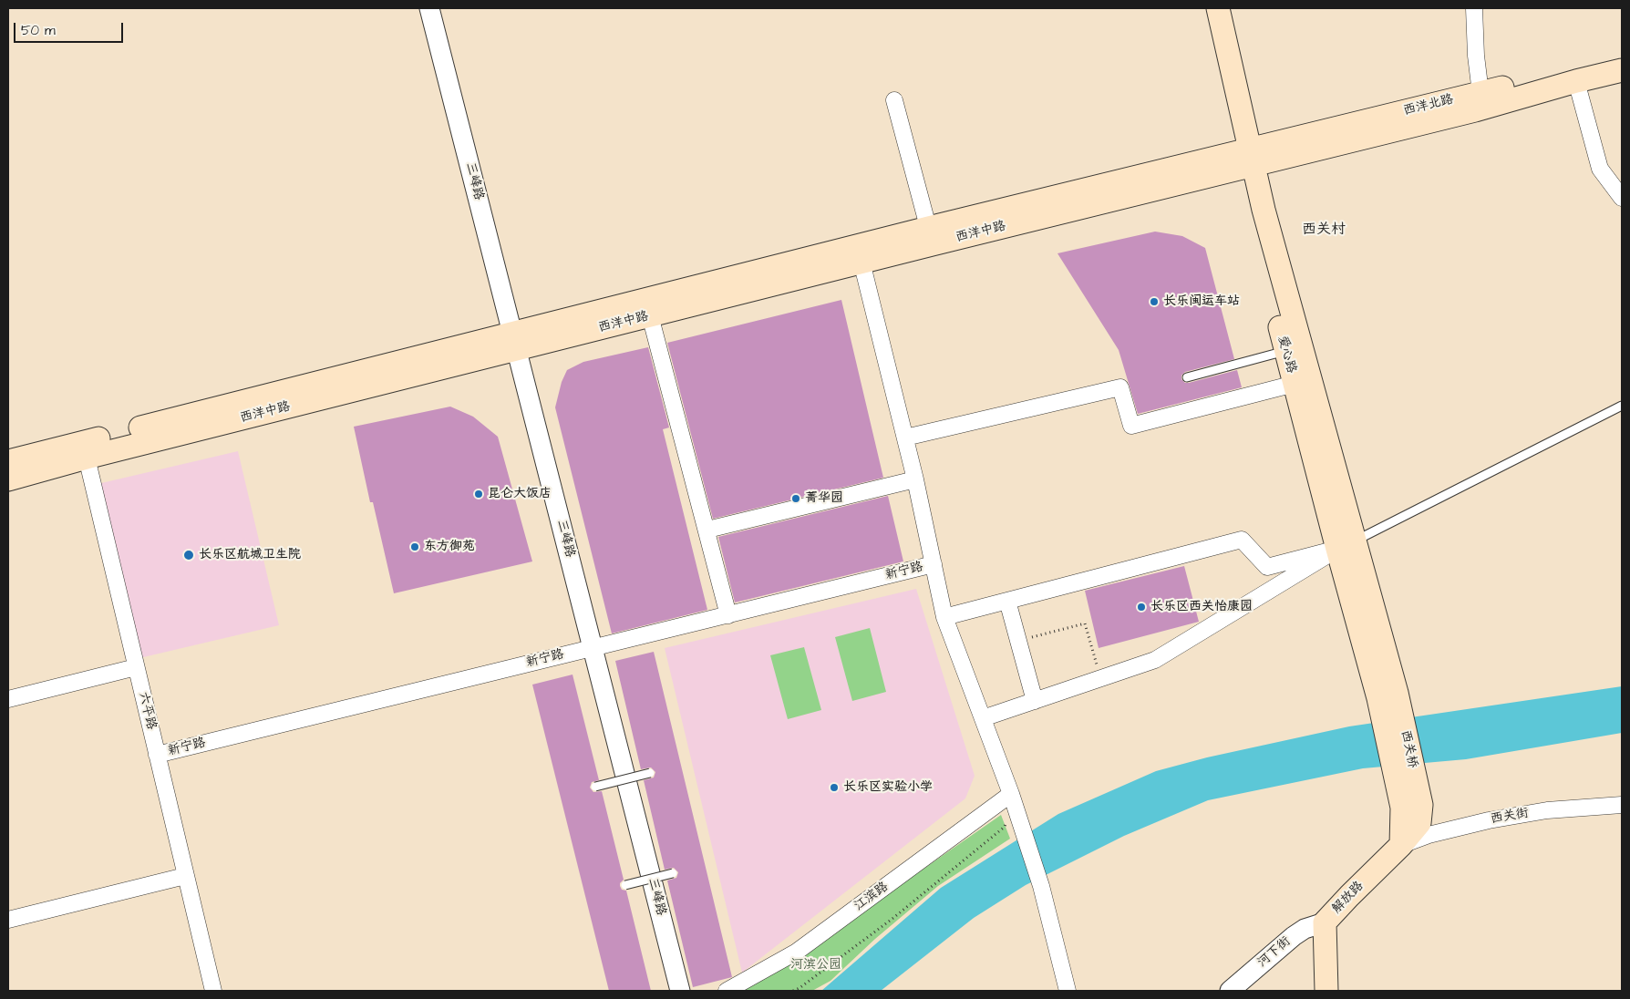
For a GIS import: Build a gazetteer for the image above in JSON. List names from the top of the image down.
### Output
{
  "streets": {
    "main road": [
      "西洋北路",
      "西洋中路",
      "爱心路",
      "西关桥",
      "解放路"
    ],
    "street": [
      "三峰路",
      "新宁路",
      "六平路",
      "西关街",
      "江滨路",
      "河下街"
    ]
  },
  "crossings": [
    ["西洋北路", "西洋中路"],
    ["西洋北路", "爱心路"],
    ["三峰路", "西洋中路"],
    ["三峰路", "新宁路"],
    ["西洋中路", "爱心路"],
    ["西洋中路", "六平路"],
    ["爱心路", "西关桥"],
    ["新宁路", "六平路"],
    ["西关桥", "西关街"],
    ["西关桥", "解放路"],
    ["西关街", "解放路"],
    ["解放路", "河下街"]
  ],
  "districts": ["西关村"],
  "parks": ["河滨公园"],
  "places": [
    "长乐闽运车站",
    "昆仑大饭店",
    "菁华园",
    "东方御苑",
    "长乐区航城卫生院",
    "长乐区西关怡康园",
    "长乐区实验小学"
  ],
  "scale_bar": "50 m"
}
